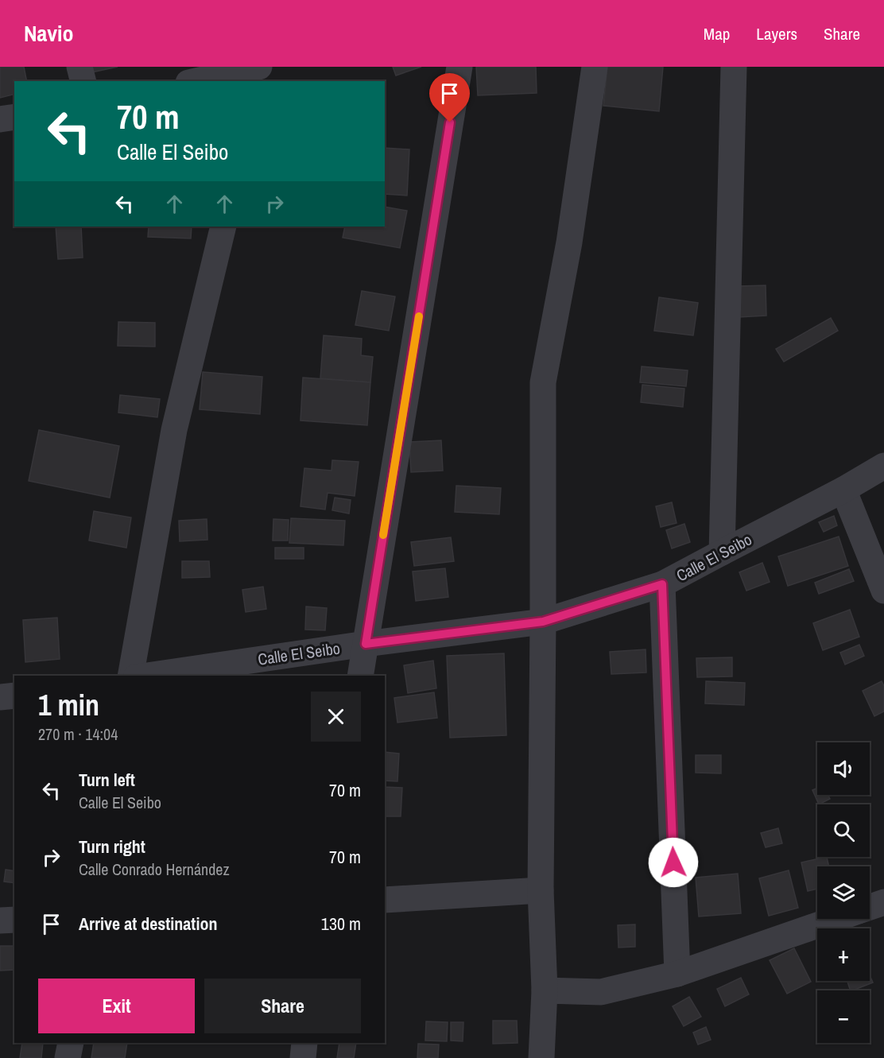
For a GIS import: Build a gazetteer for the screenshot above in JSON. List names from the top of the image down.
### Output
{
  "streets": {
    "street": ["Calle El Seibo"]
  },
  "page": {
    "header": "Navio",
    "nav": ["Map", "Layers", "Share"],
    "turn": ["70 m", "Calle El Seibo"],
    "heading": ["1 min", "270 m · 14:04"],
    "map_buttons": ["+", "−"],
    "list": [
      {
        "name": "Turn left",
        "note": "Calle El Seibo",
        "value": "70 m"
      },
      {
        "name": "Turn right",
        "note": "Calle Conrado Hernández",
        "value": "70 m"
      },
      {
        "name": "Arrive at destination",
        "value": "130 m"
      }
    ],
    "buttons": ["Exit", "Share"]
  }
}
